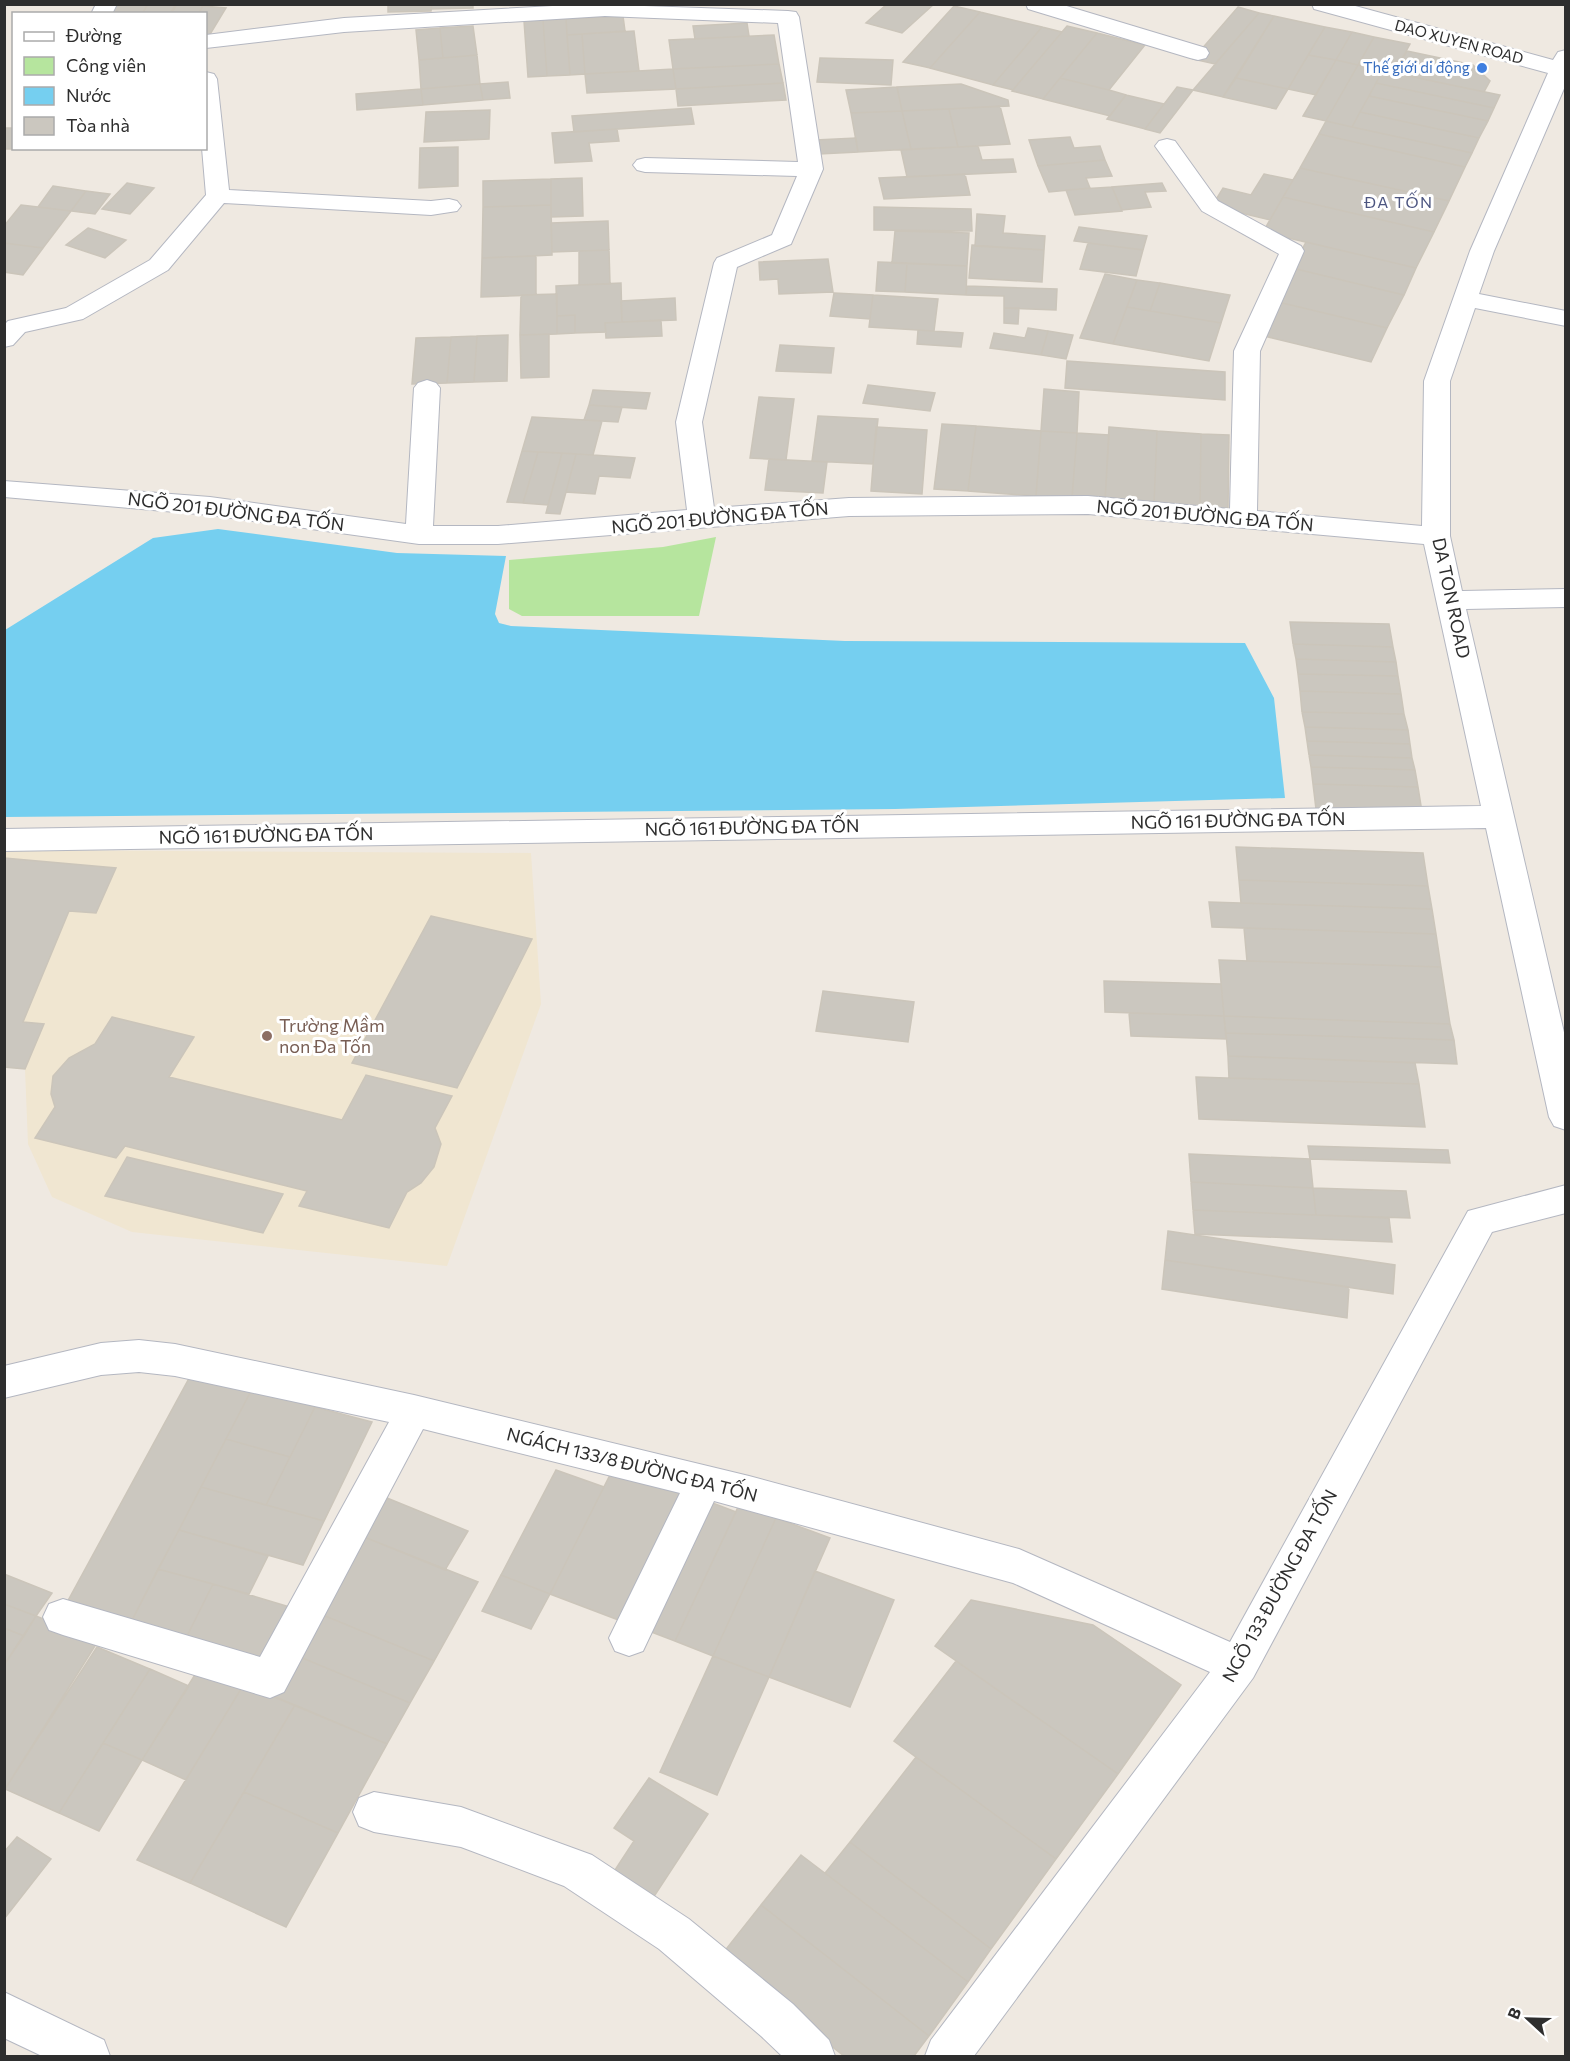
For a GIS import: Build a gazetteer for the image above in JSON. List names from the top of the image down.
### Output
{
  "streets": {
    "street": [
      "DAO XUYEN ROAD",
      "NGÕ 201 ĐƯỜNG ĐA TỐN",
      "DA TON ROAD",
      "NGÕ 161 ĐƯỜNG ĐA TỐN",
      "NGÁCH 133/8 ĐƯỜNG ĐA TỐN",
      "NGÕ 133 ĐƯỜNG ĐA TỐN"
    ]
  },
  "crossings": [
    ["DAO XUYEN ROAD", "DA TON ROAD"],
    ["NGÕ 201 ĐƯỜNG ĐA TỐN", "DA TON ROAD"],
    ["DA TON ROAD", "NGÕ 161 ĐƯỜNG ĐA TỐN"],
    ["NGÁCH 133/8 ĐƯỜNG ĐA TỐN", "NGÕ 133 ĐƯỜNG ĐA TỐN"]
  ],
  "districts": ["ĐA TỐN"],
  "places": ["Thế giới di động", "Trường Mầm non Đa Tốn"],
  "legend": [
    "Đường",
    "Công viên",
    "Nước",
    "Tòa nhà"
  ],
  "north": "left"
}
